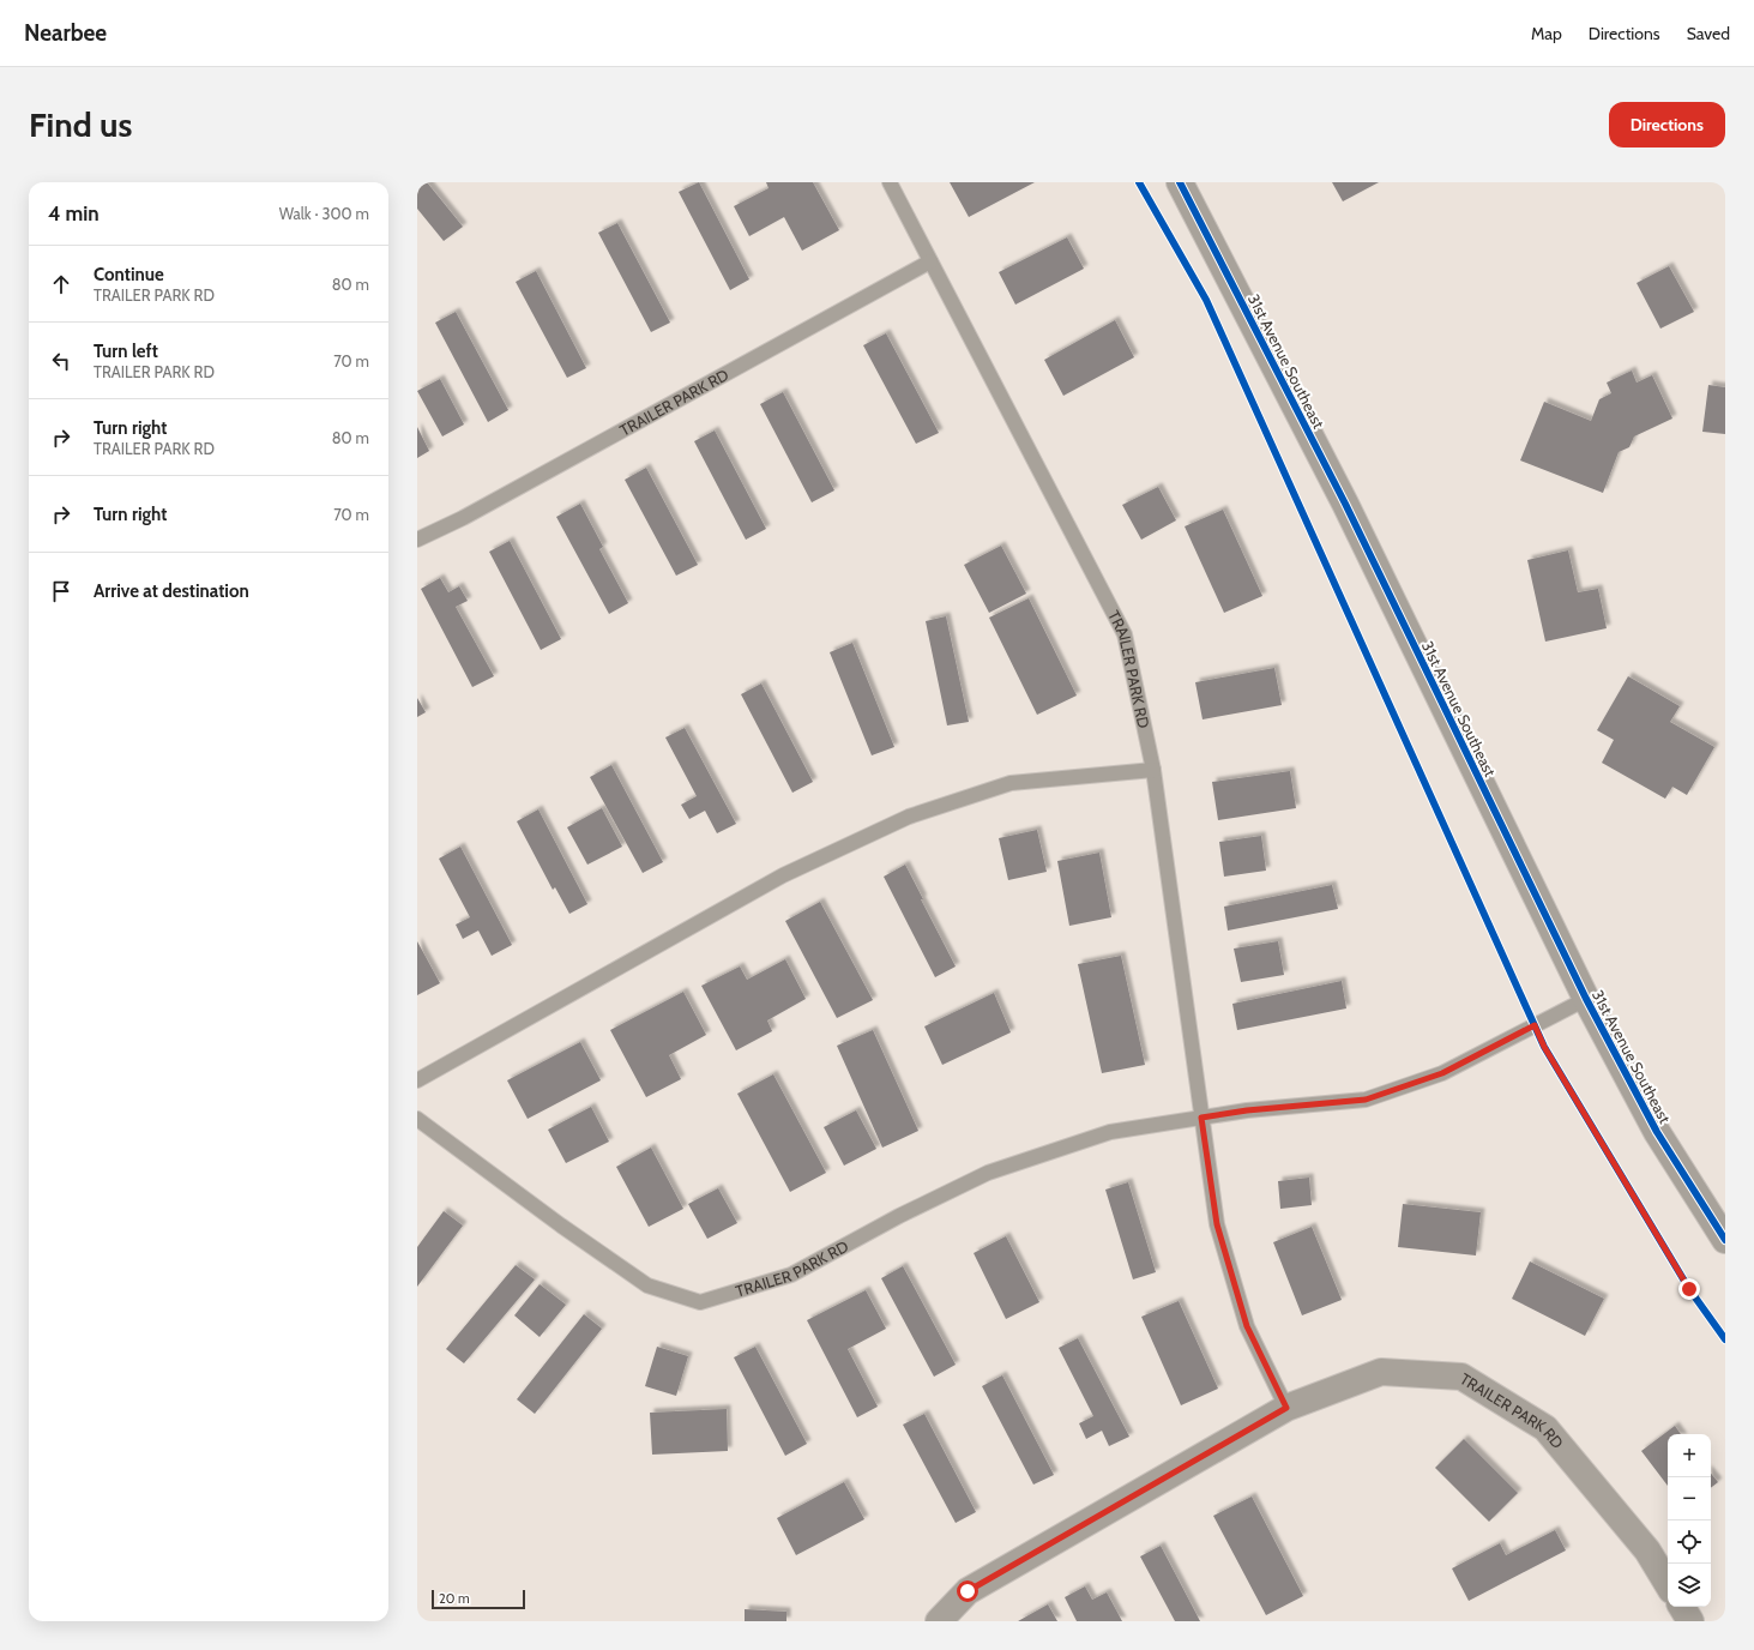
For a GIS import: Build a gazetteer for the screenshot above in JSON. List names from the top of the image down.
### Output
{
  "streets": {
    "street": ["31st Avenue Southeast", "TRAILER PARK RD"]
  },
  "crossings": [
    ["31st Avenue Southeast", "TRAILER PARK RD"]
  ],
  "scale_bar": "20 m",
  "page": {
    "header": "Nearbee",
    "nav": ["Map", "Directions", "Saved"],
    "buttons": "Directions",
    "title": "Find us",
    "heading": ["4 min", "Walk · 300 m"],
    "list": [
      ["Continue", "TRAILER PARK RD", "80 m"],
      ["Turn left", "TRAILER PARK RD", "70 m"],
      ["Turn right", "TRAILER PARK RD", "80 m"],
      ["Turn right", "70 m"],
      "Arrive at destination"
    ],
    "map_buttons": ["+", "−"],
    "scale": "20 m"
  }
}
